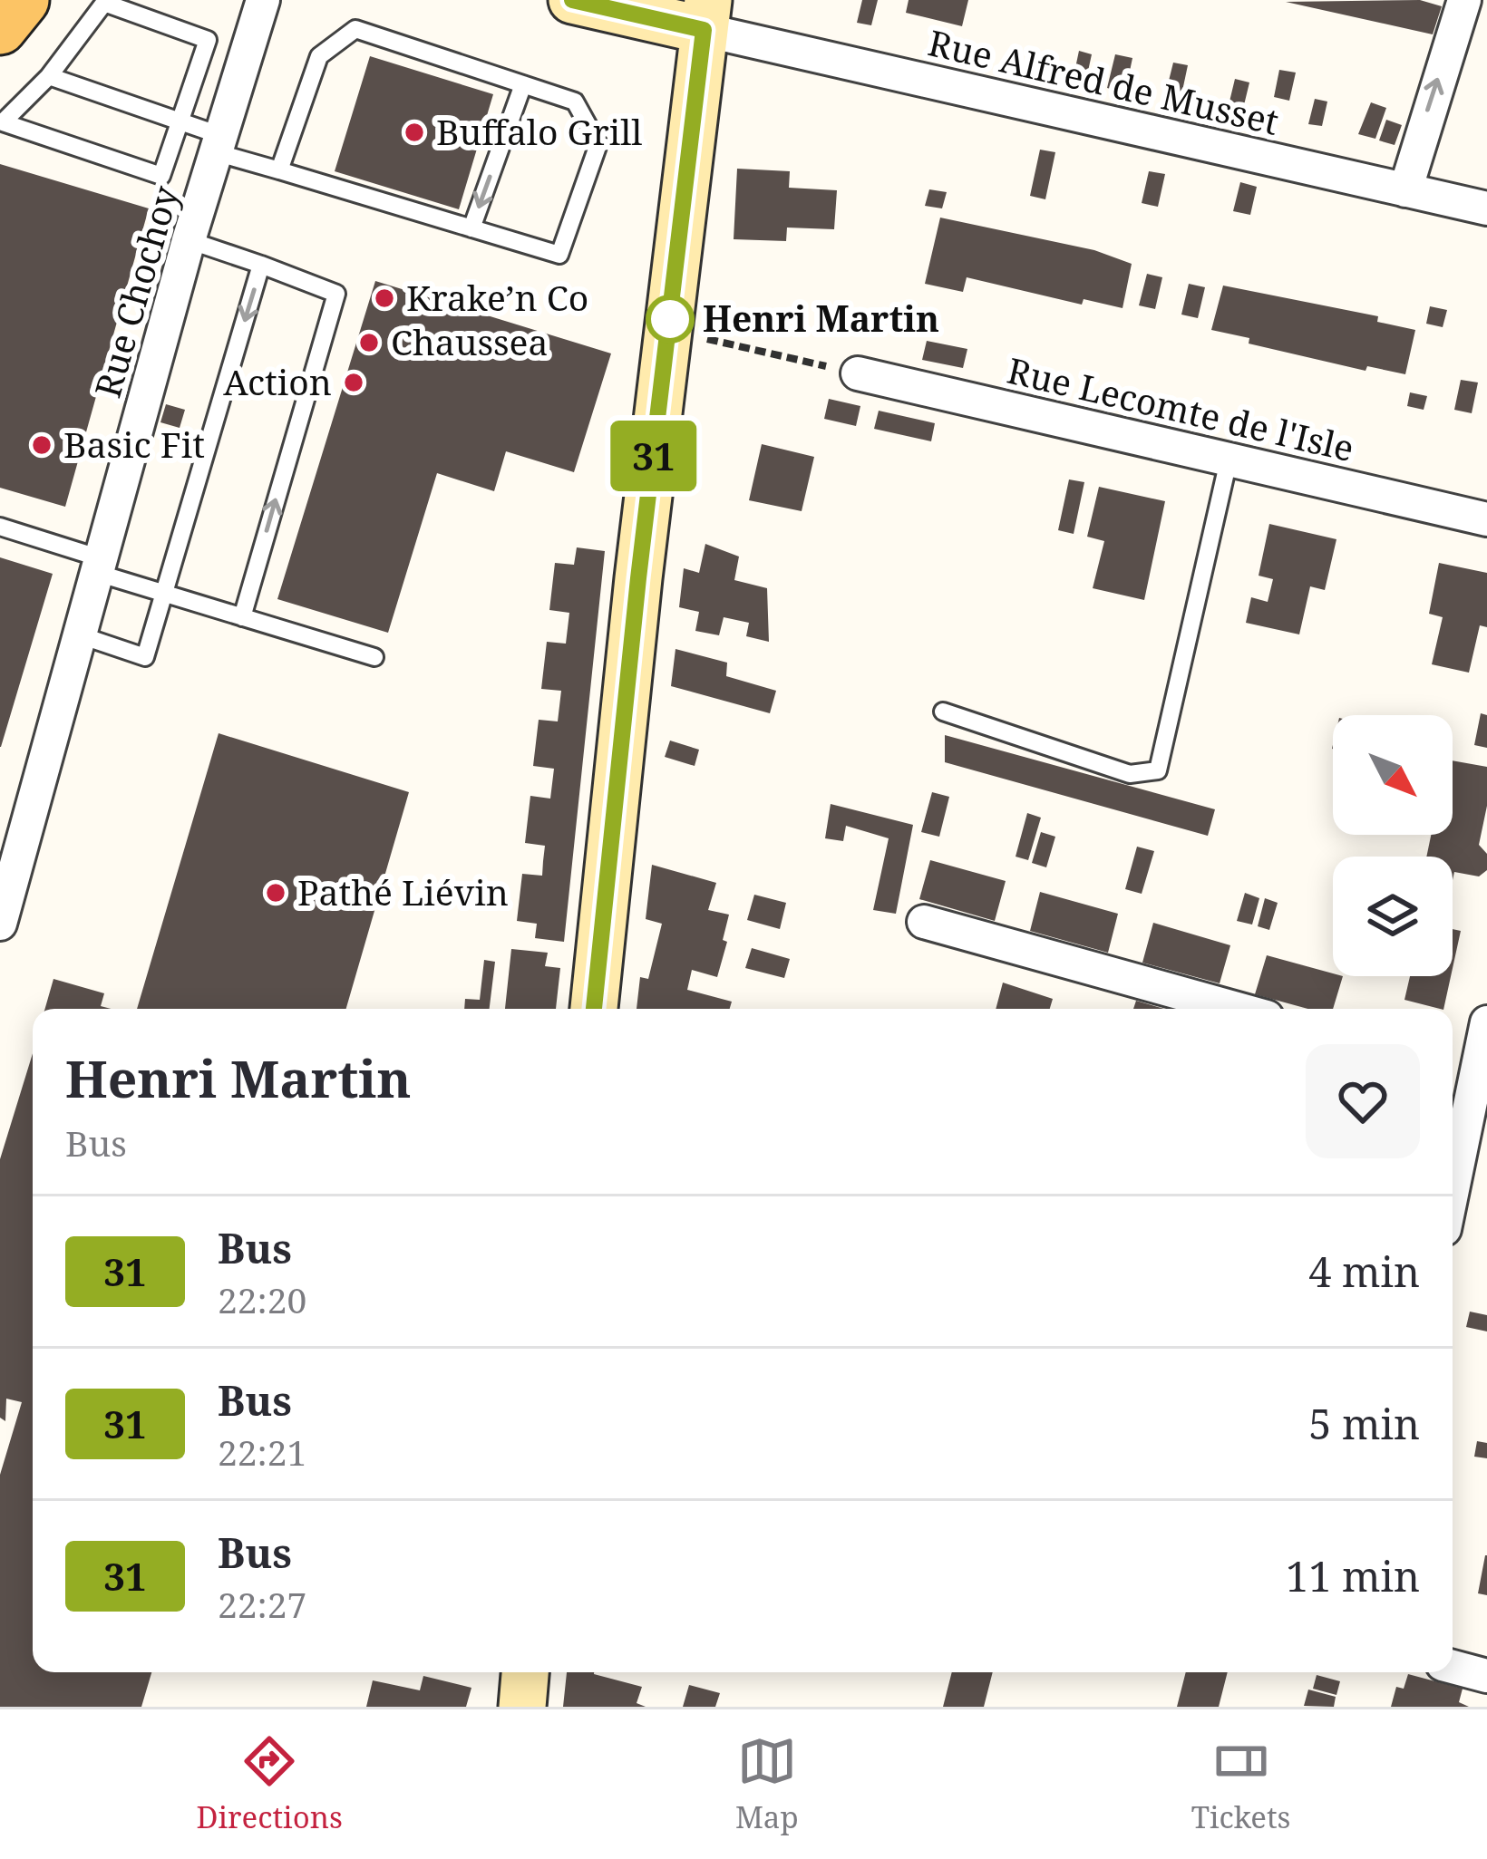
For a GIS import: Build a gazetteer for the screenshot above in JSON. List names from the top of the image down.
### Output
{
  "streets": {
    "street": ["Rue Alfred de Musset", "Rue Chochoy", "Rue Lecomte de l'Isle"]
  },
  "places": [
    "Buffalo Grill",
    "Krake’n Co",
    "Henri Martin",
    "Chaussea",
    "Action",
    "Basic Fit",
    "Pathé Liévin"
  ],
  "lines": ["bus line 31"],
  "north": "bottom right",
  "page": {
    "on_map": "31",
    "heading": ["Henri Martin", "Bus"],
    "list": [
      {
        "mark": "31",
        "name": "Bus",
        "note": "22:20",
        "value": "4 min"
      },
      {
        "mark": "31",
        "name": "Bus",
        "note": "22:21",
        "value": "5 min"
      },
      {
        "mark": "31",
        "name": "Bus",
        "note": "22:27",
        "value": "11 min"
      }
    ],
    "tabs": ["Directions", "Map", "Tickets"]
  }
}
